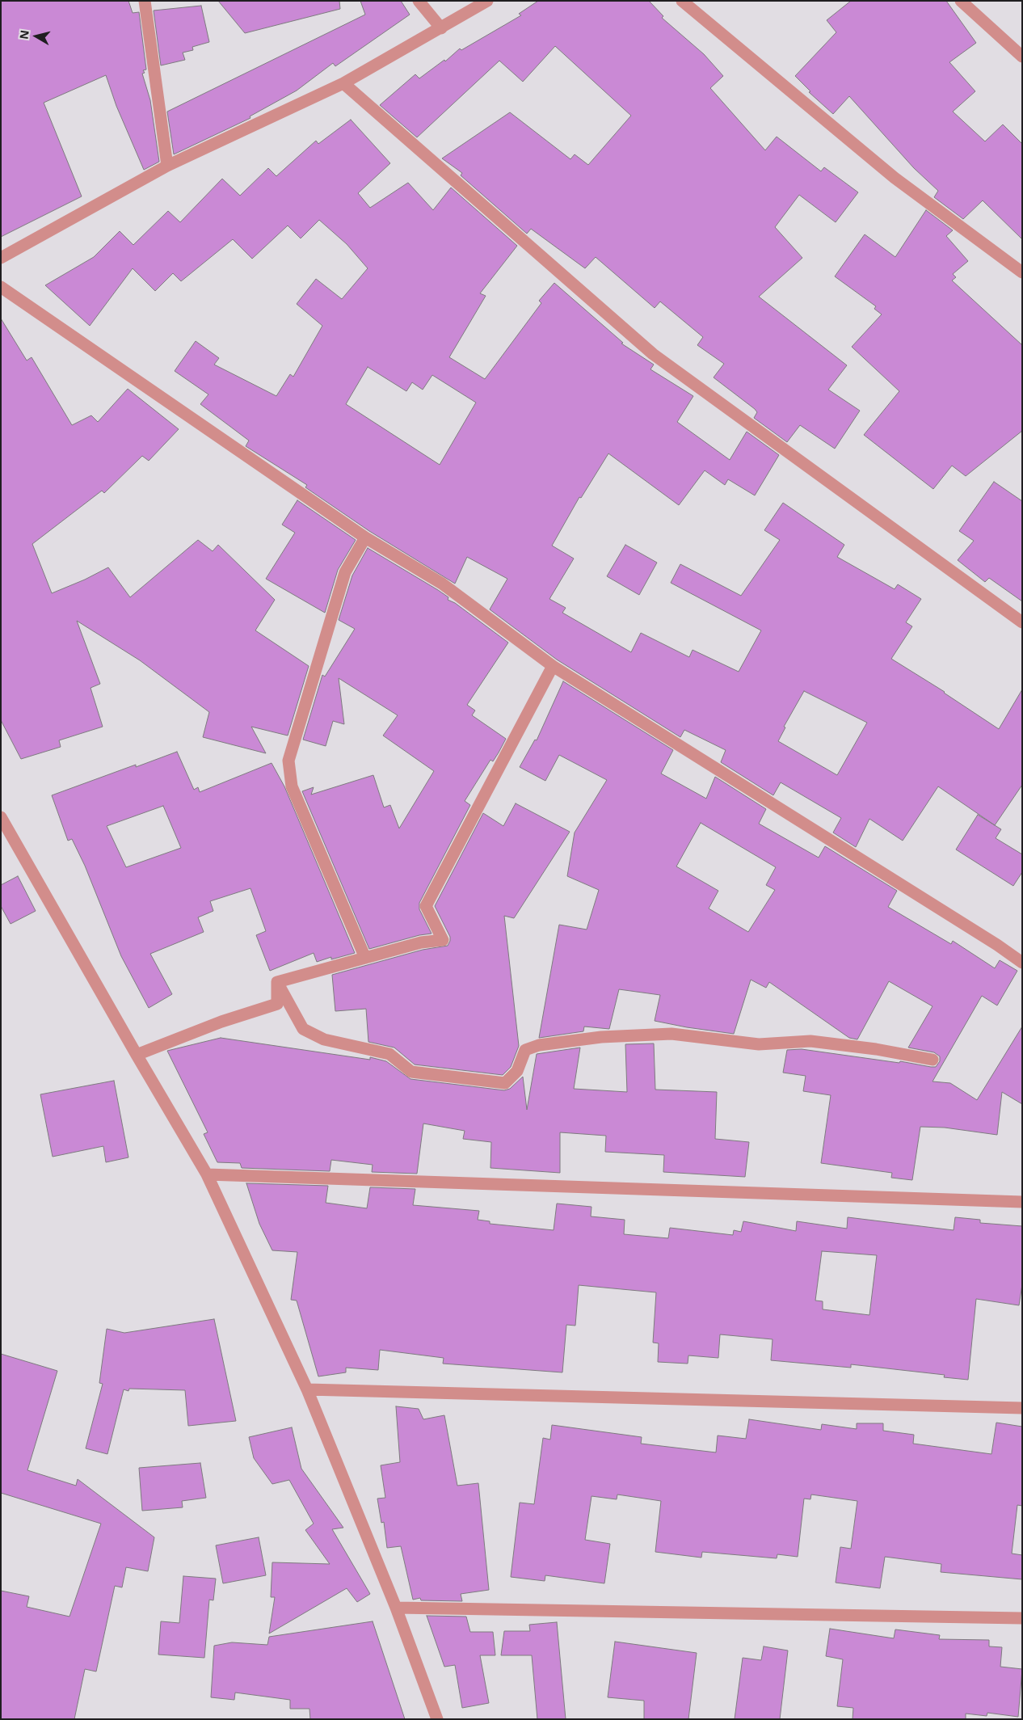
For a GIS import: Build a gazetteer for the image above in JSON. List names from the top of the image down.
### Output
{
  "north": "left"
}
